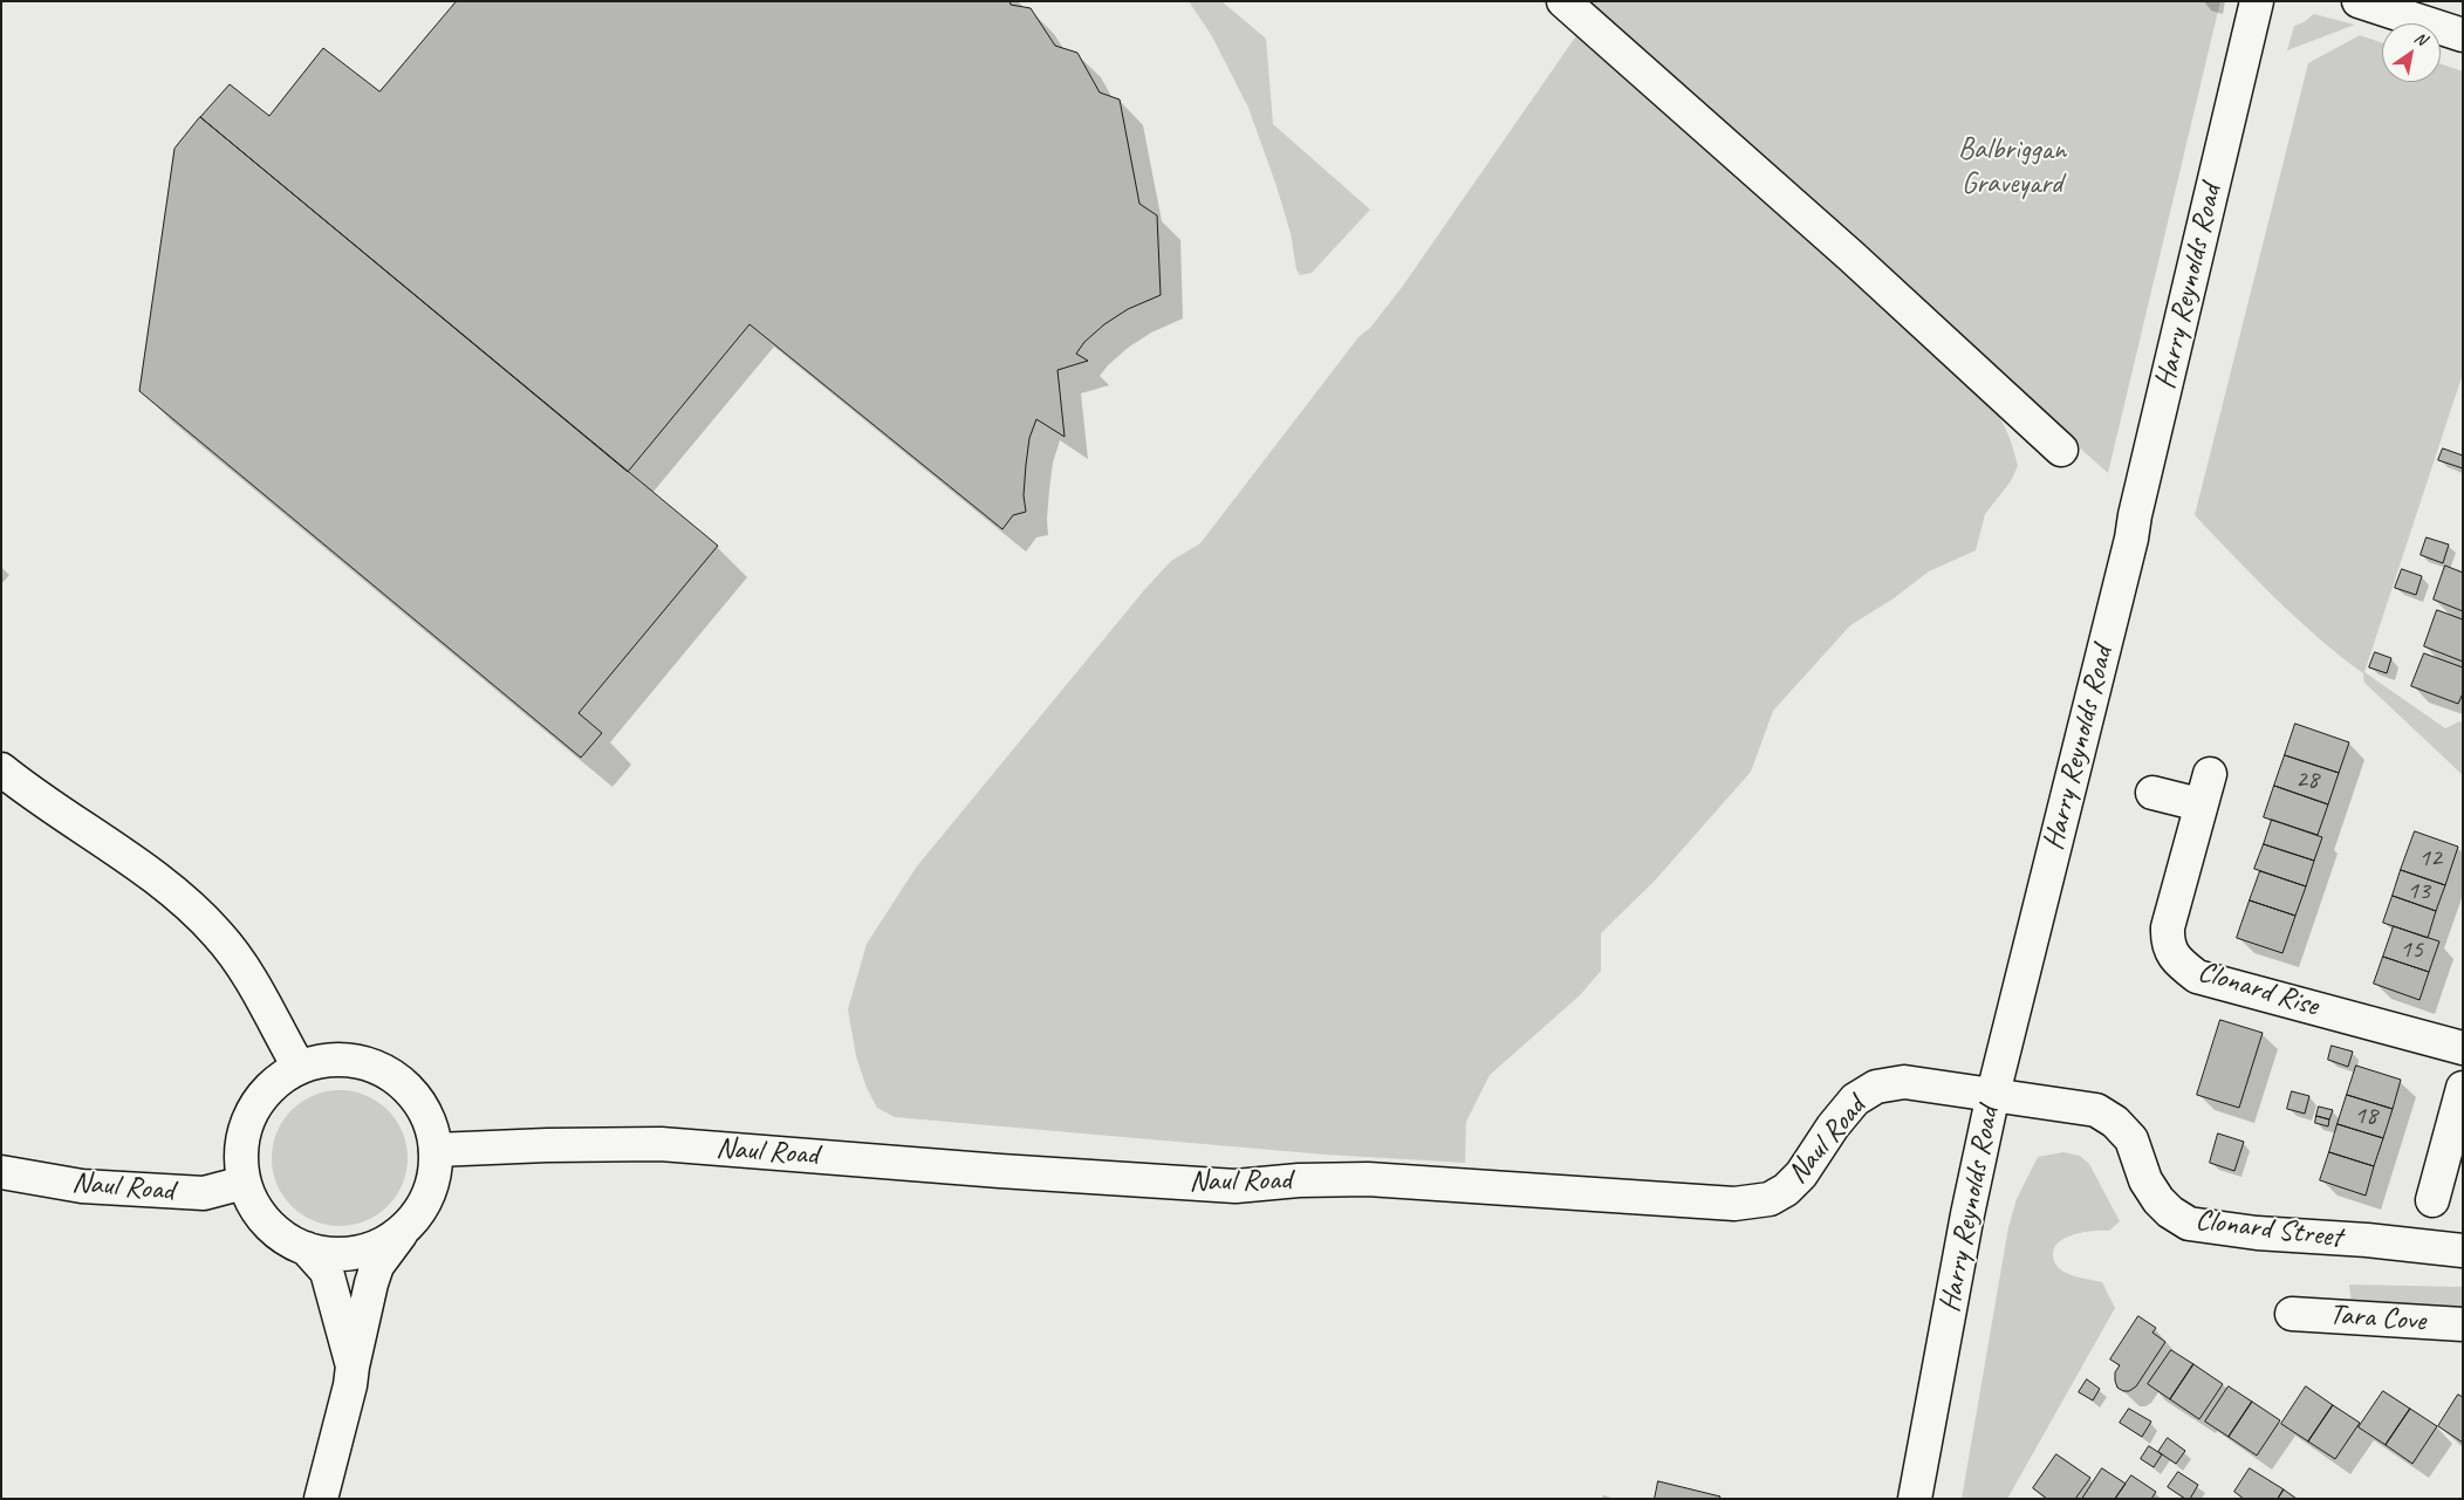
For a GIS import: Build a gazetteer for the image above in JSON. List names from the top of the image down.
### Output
{
  "streets": {
    "street": [
      "Harry Reynolds Road",
      "Clonard Rise",
      "Naul Road",
      "Clonard Street",
      "Tara Cove"
    ]
  },
  "crossings": [
    ["Harry Reynolds Road", "Naul Road"],
    ["Harry Reynolds Road", "Clonard Street"],
    ["Naul Road", "Clonard Street"]
  ],
  "parks": ["Balbriggan Graveyard"],
  "house_numbers": [
    "28",
    "12",
    "13",
    "15",
    "18"
  ],
  "north": "top right"
}
